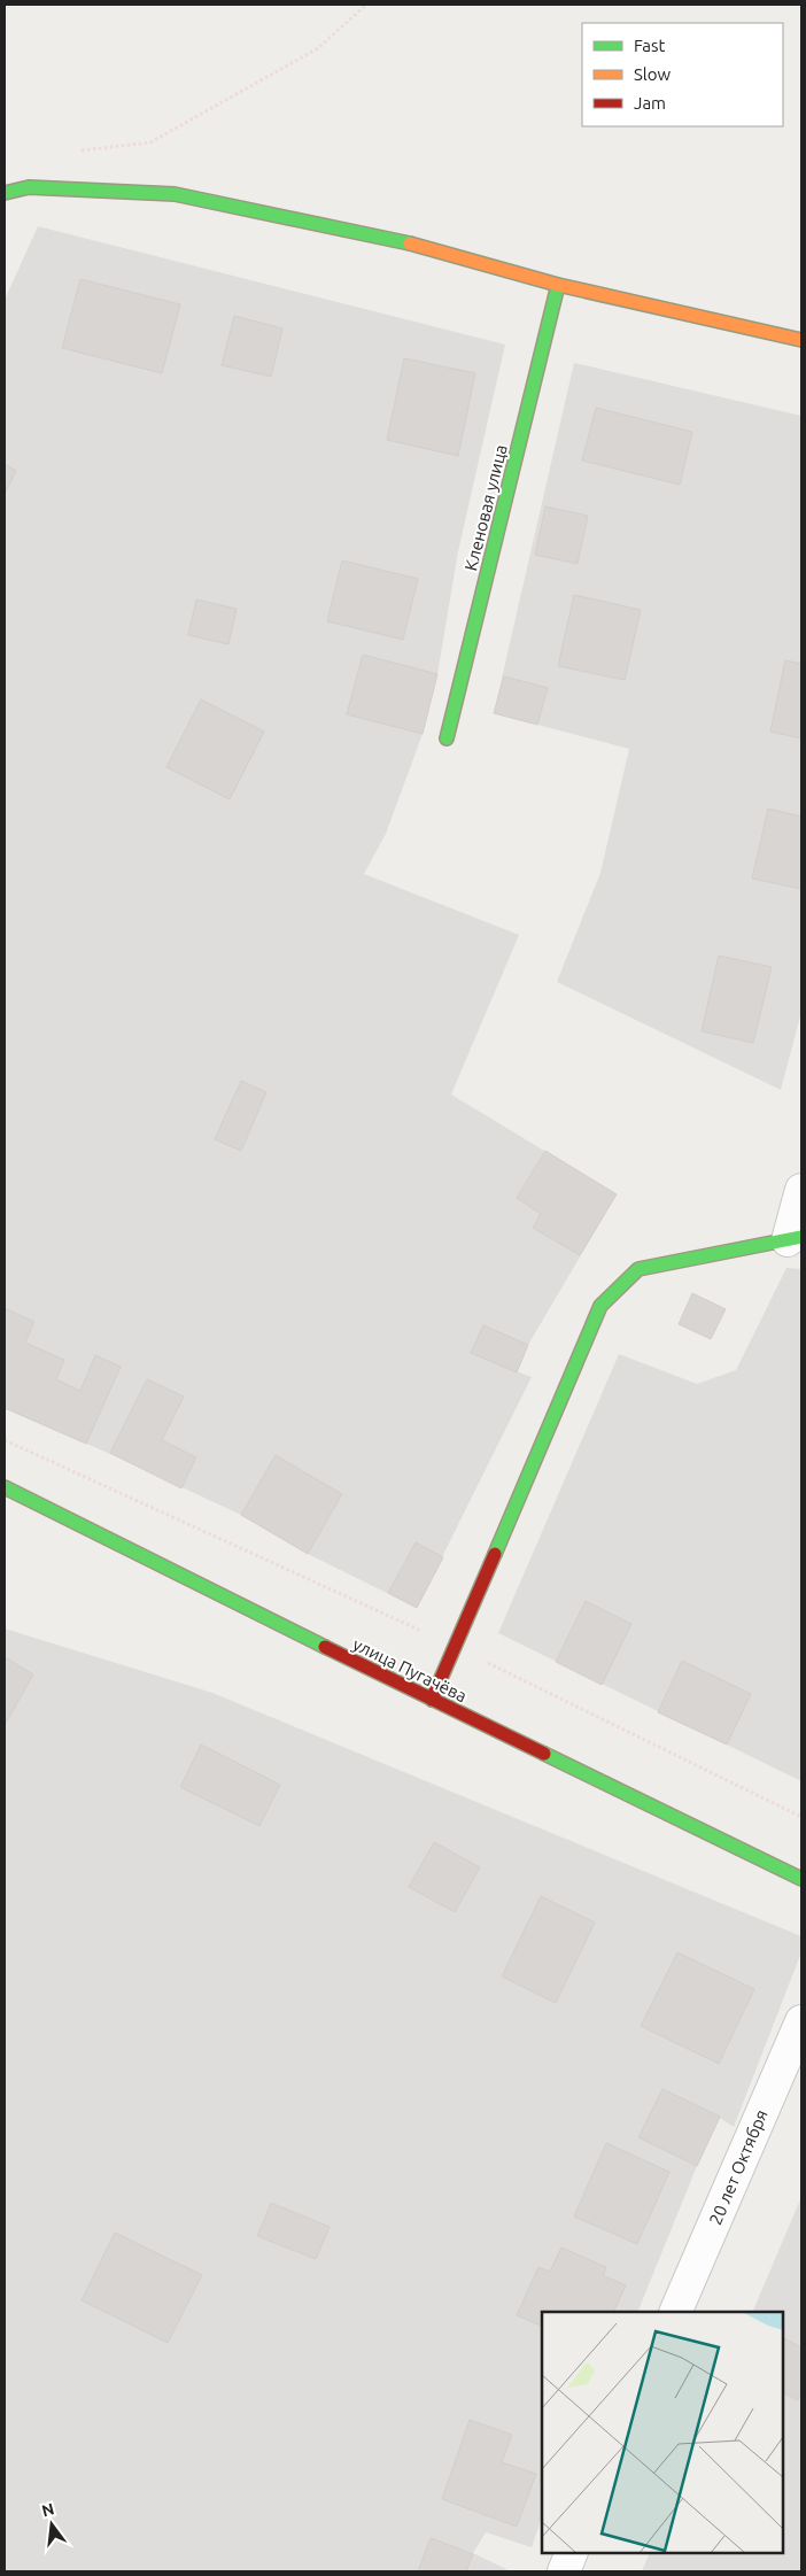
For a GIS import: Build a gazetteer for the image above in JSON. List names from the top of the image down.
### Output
{
  "streets": {
    "street": ["Кленовая улица", "улица Пугачёва", "20 лет Октября"]
  },
  "legend": ["Fast", "Slow", "Jam"],
  "north": "top"
}
